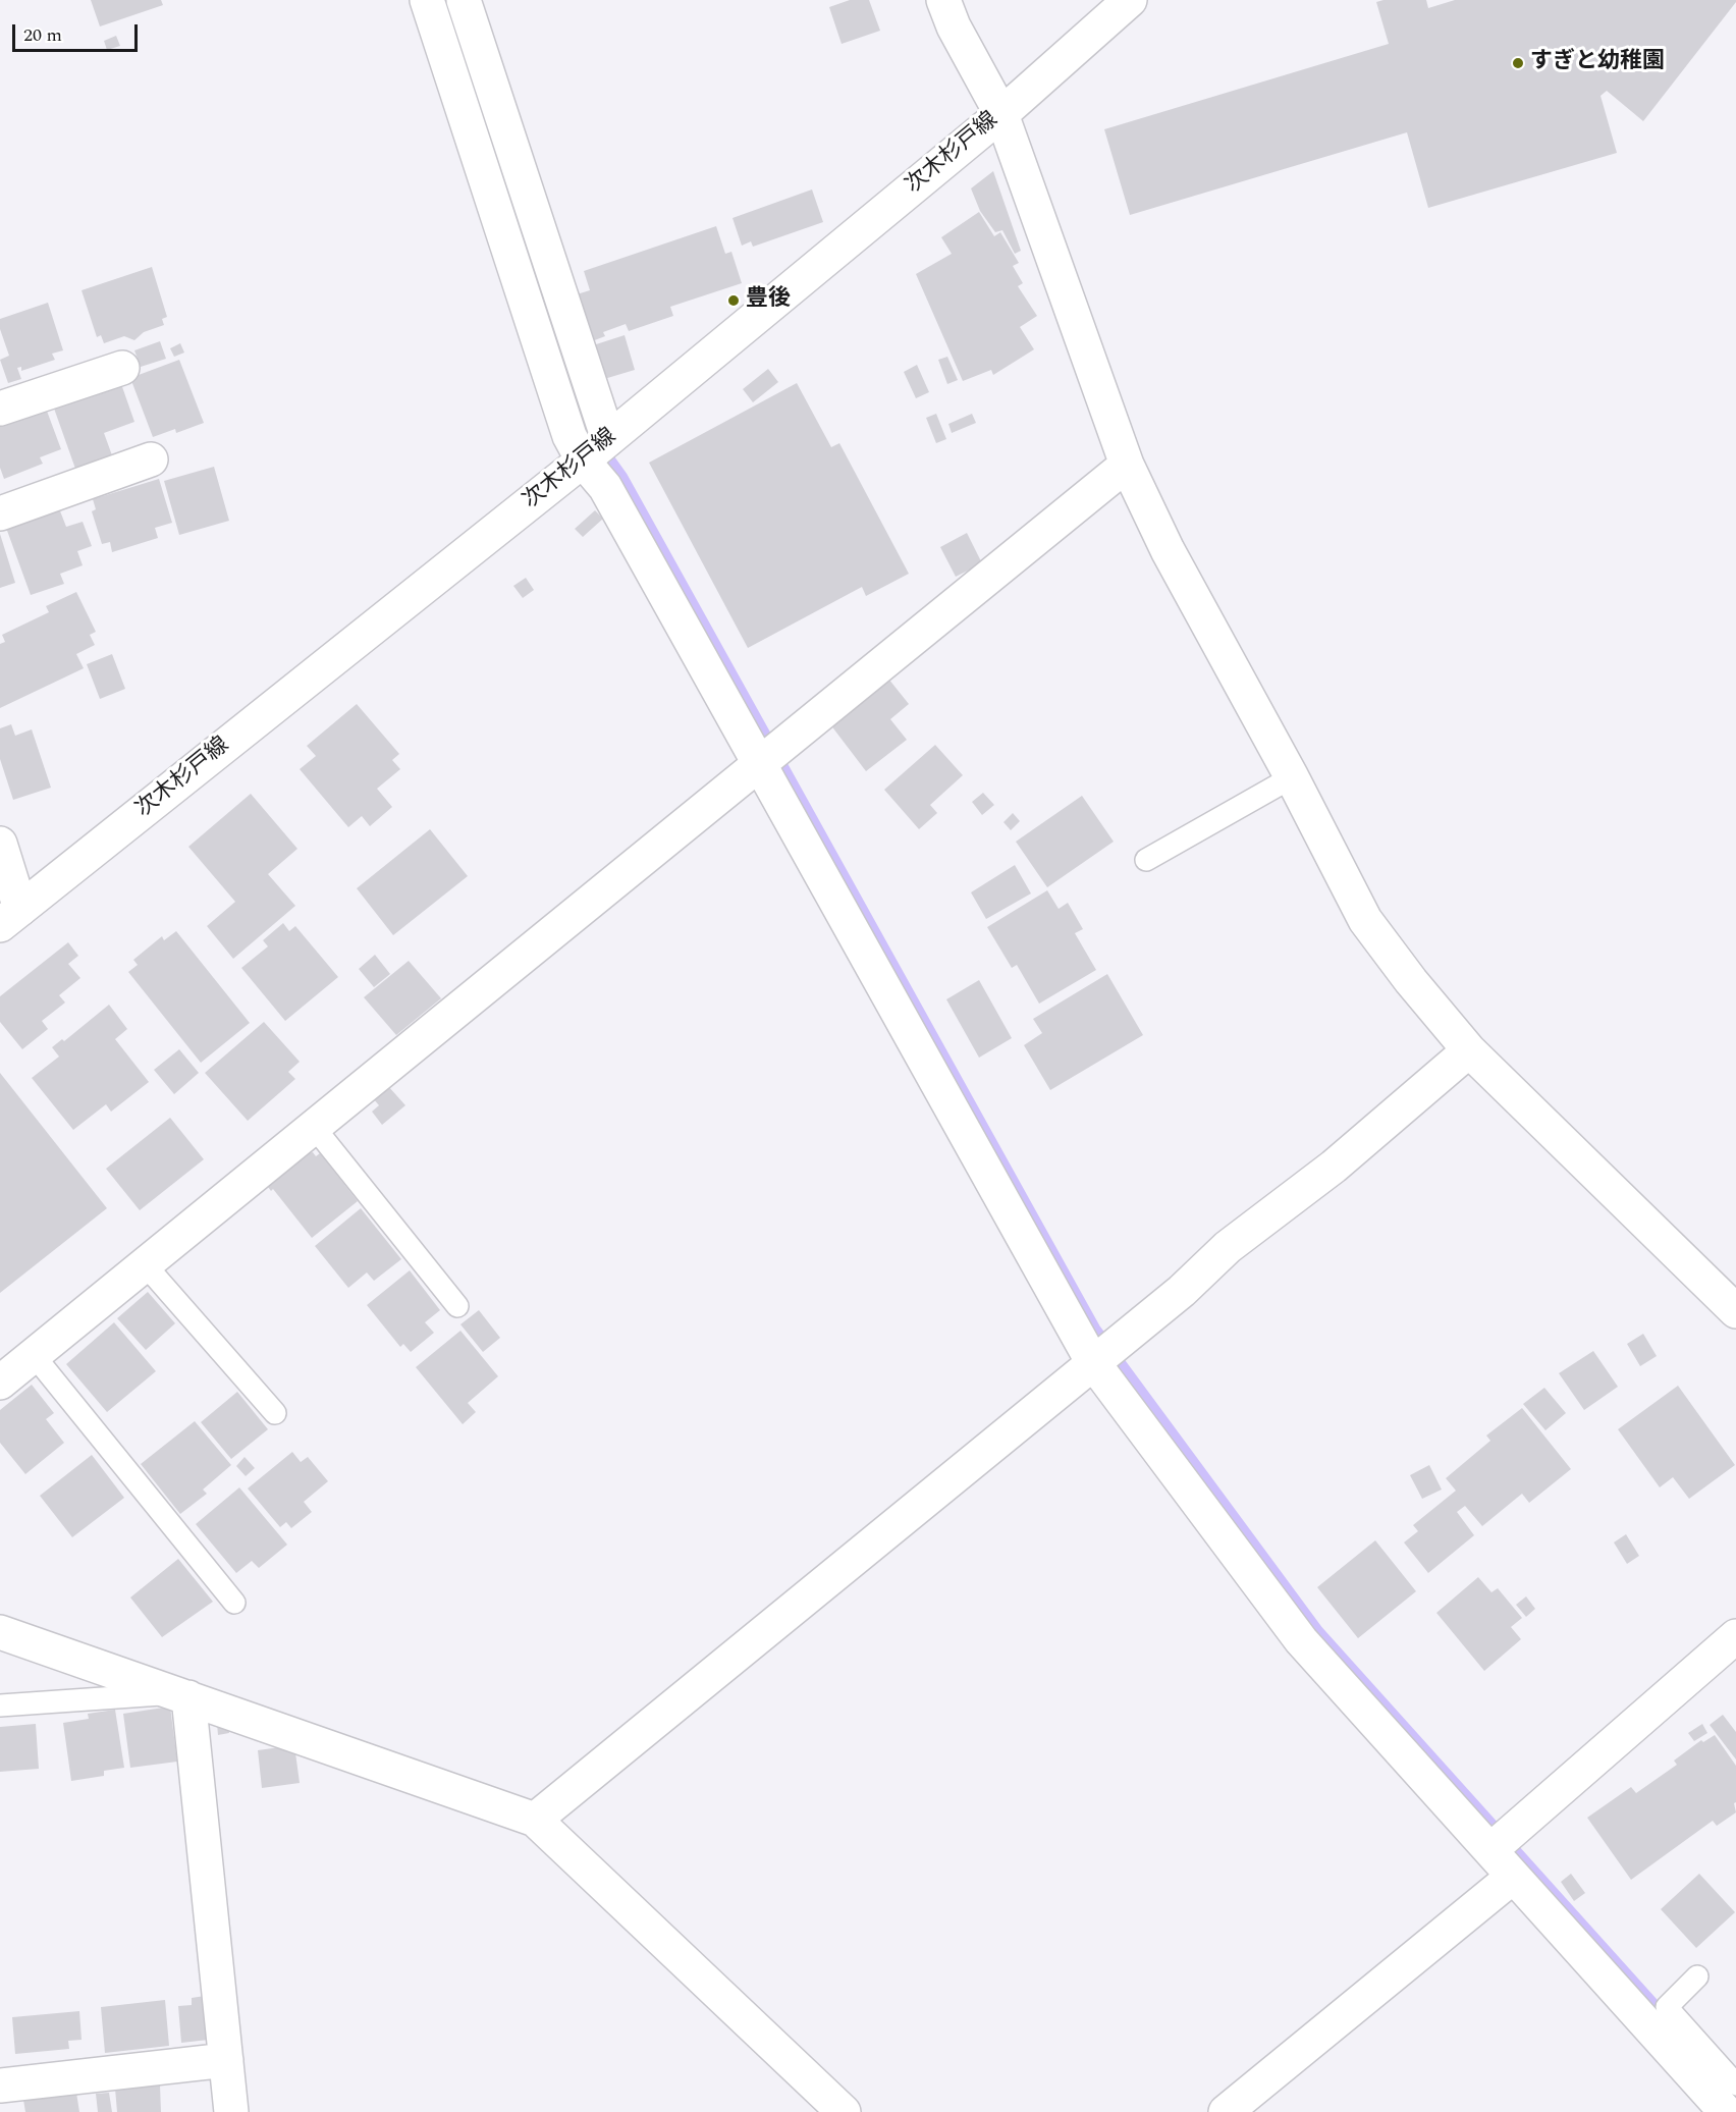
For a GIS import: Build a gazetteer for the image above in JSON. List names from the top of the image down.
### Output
{
  "streets": {
    "street": ["次木杉戸線"]
  },
  "places": ["すぎと幼稚園", "豊後"],
  "scale_bar": "20 m"
}
